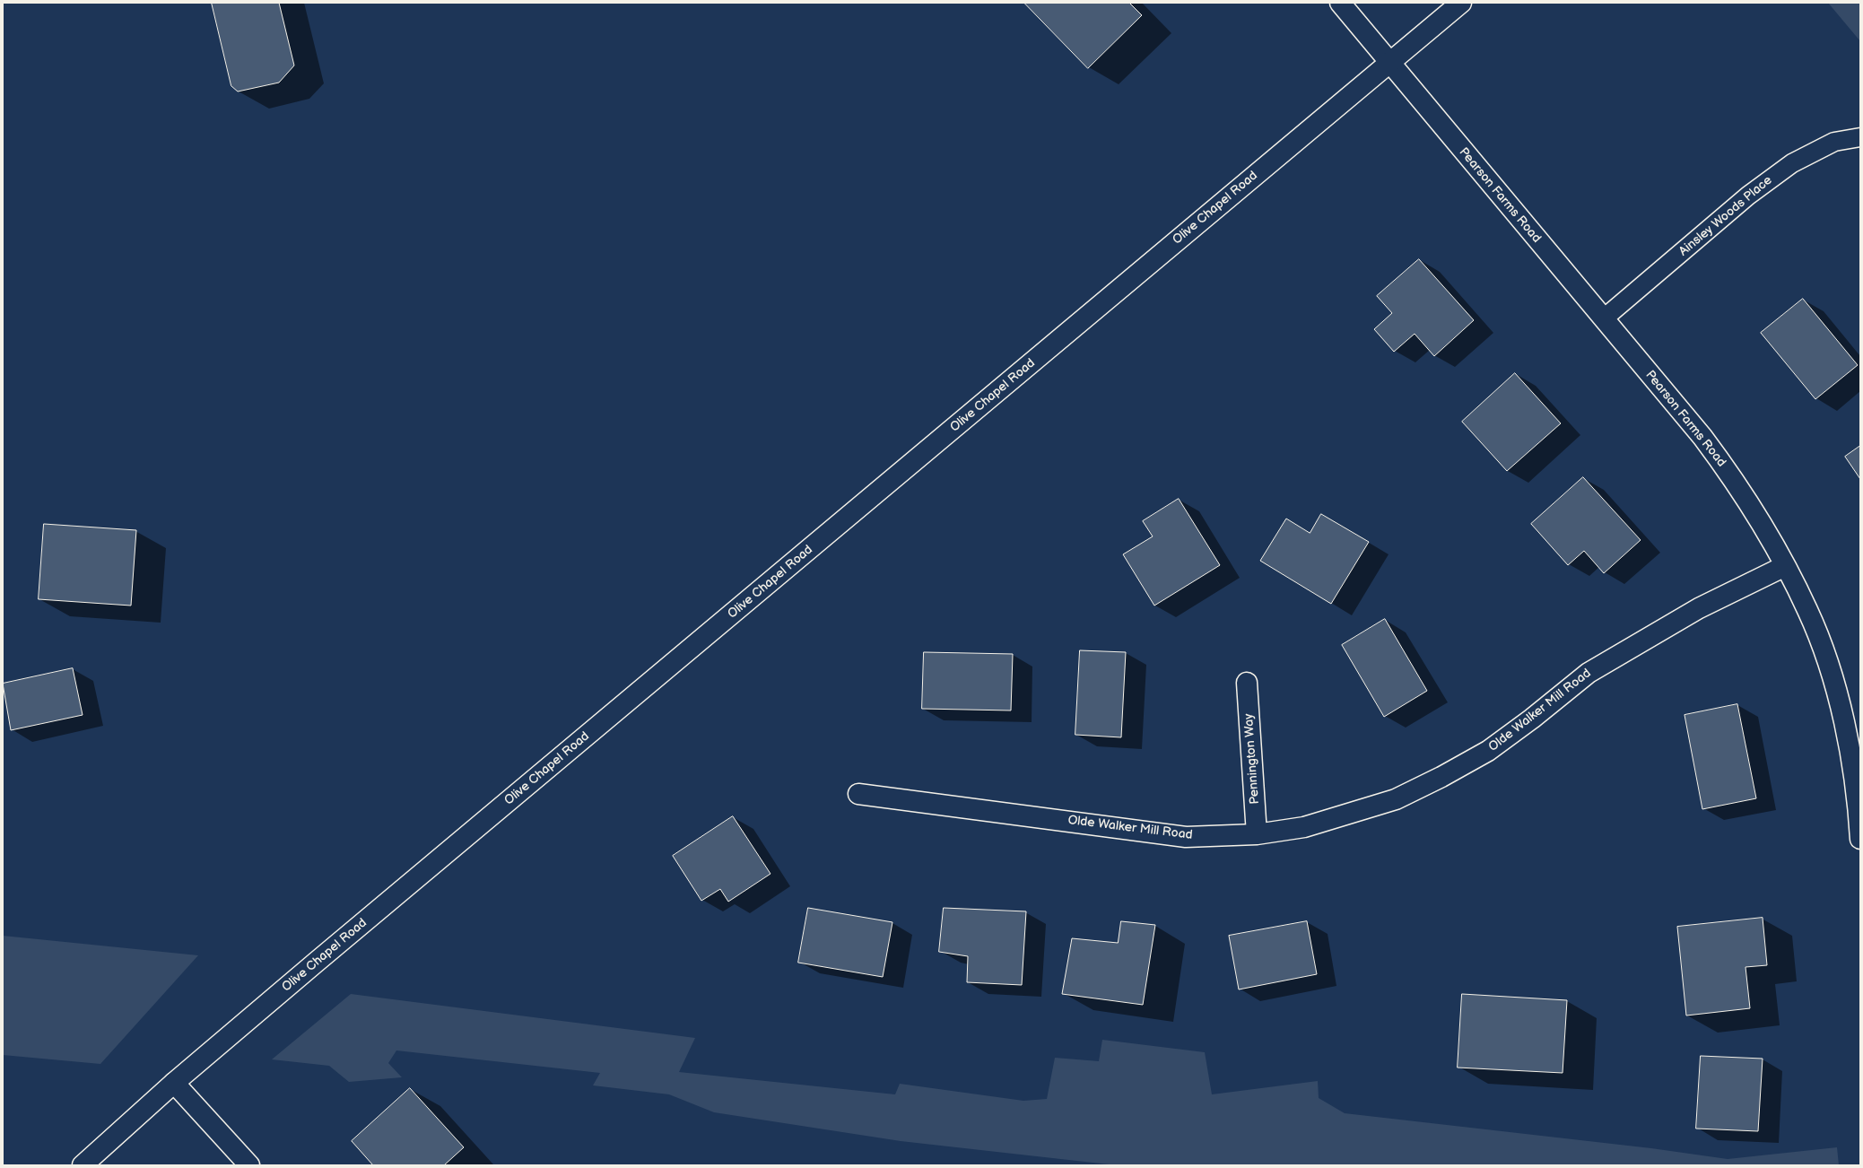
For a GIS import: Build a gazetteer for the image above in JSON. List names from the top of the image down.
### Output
{
  "streets": {
    "street": [
      "Pearson Farms Road",
      "Olive Chapel Road",
      "Olde Walker Mill Road",
      "Pennington Way"
    ],
    "lane": ["Ainsley Woods Place"]
  },
  "crossings": [
    ["Pearson Farms Road", "Olive Chapel Road"],
    ["Pearson Farms Road", "Ainsley Woods Place"],
    ["Pearson Farms Road", "Olde Walker Mill Road"],
    ["Olde Walker Mill Road", "Pennington Way"]
  ]
}
